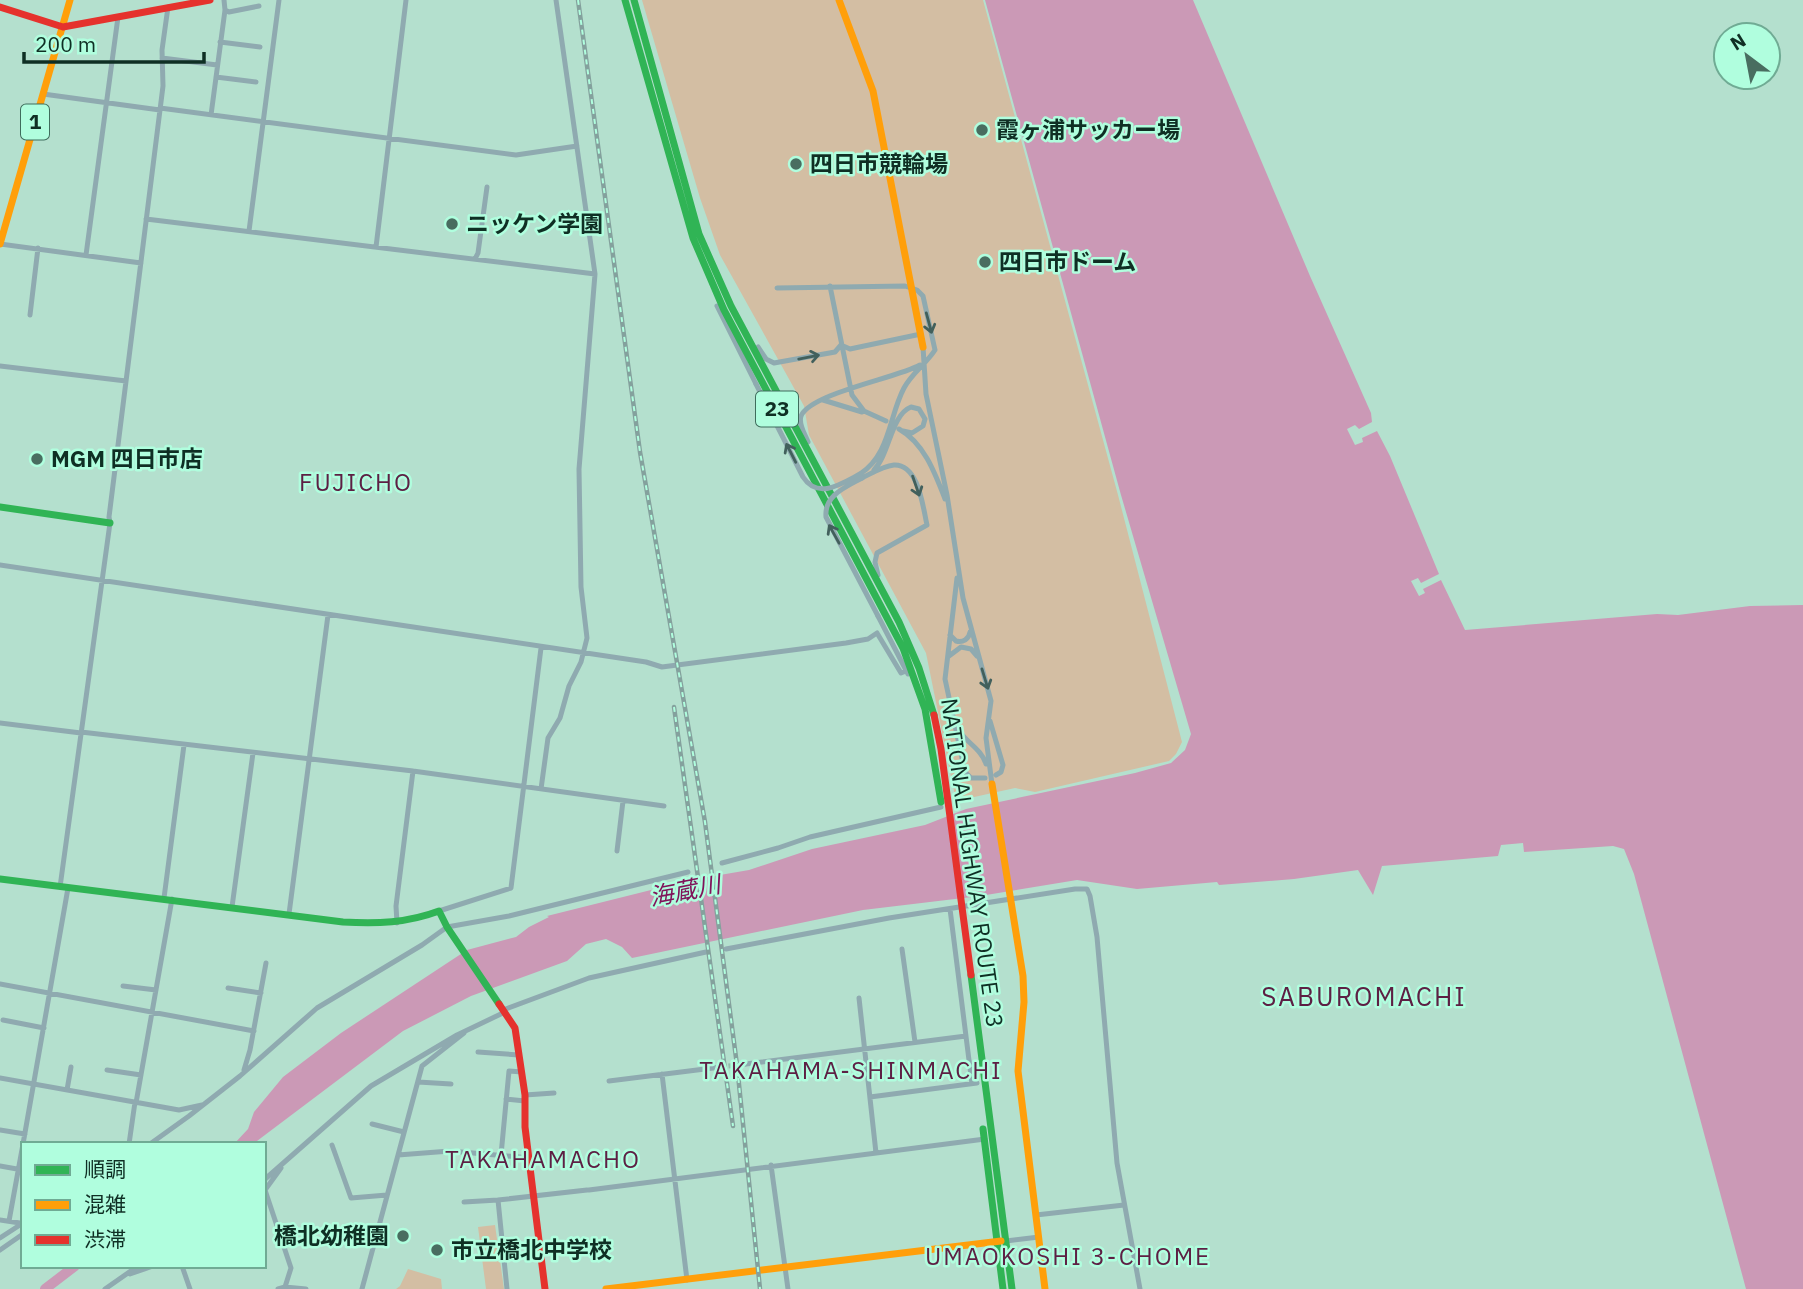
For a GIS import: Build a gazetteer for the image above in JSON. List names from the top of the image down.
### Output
{
  "streets": {
    "main road": ["1", "23", "NATIONAL HIGHWAY ROUTE 23"]
  },
  "districts": [
    "FUJICHO",
    "SABUROMACHI",
    "TAKAHAMA-SHINMACHI",
    "TAKAHAMACHO",
    "UMAOKOSHI 3-CHOME"
  ],
  "water": ["海蔵川"],
  "places": [
    "霞ヶ浦サッカー場",
    "四日市競輪場",
    "ニッケン学園",
    "四日市ドーム",
    "MGM 四日市店",
    "橋北幼稚園",
    "市立橋北中学校"
  ],
  "legend": ["順調", "混雑", "渋滞"],
  "scale_bar": "200 m",
  "north": "top left"
}
